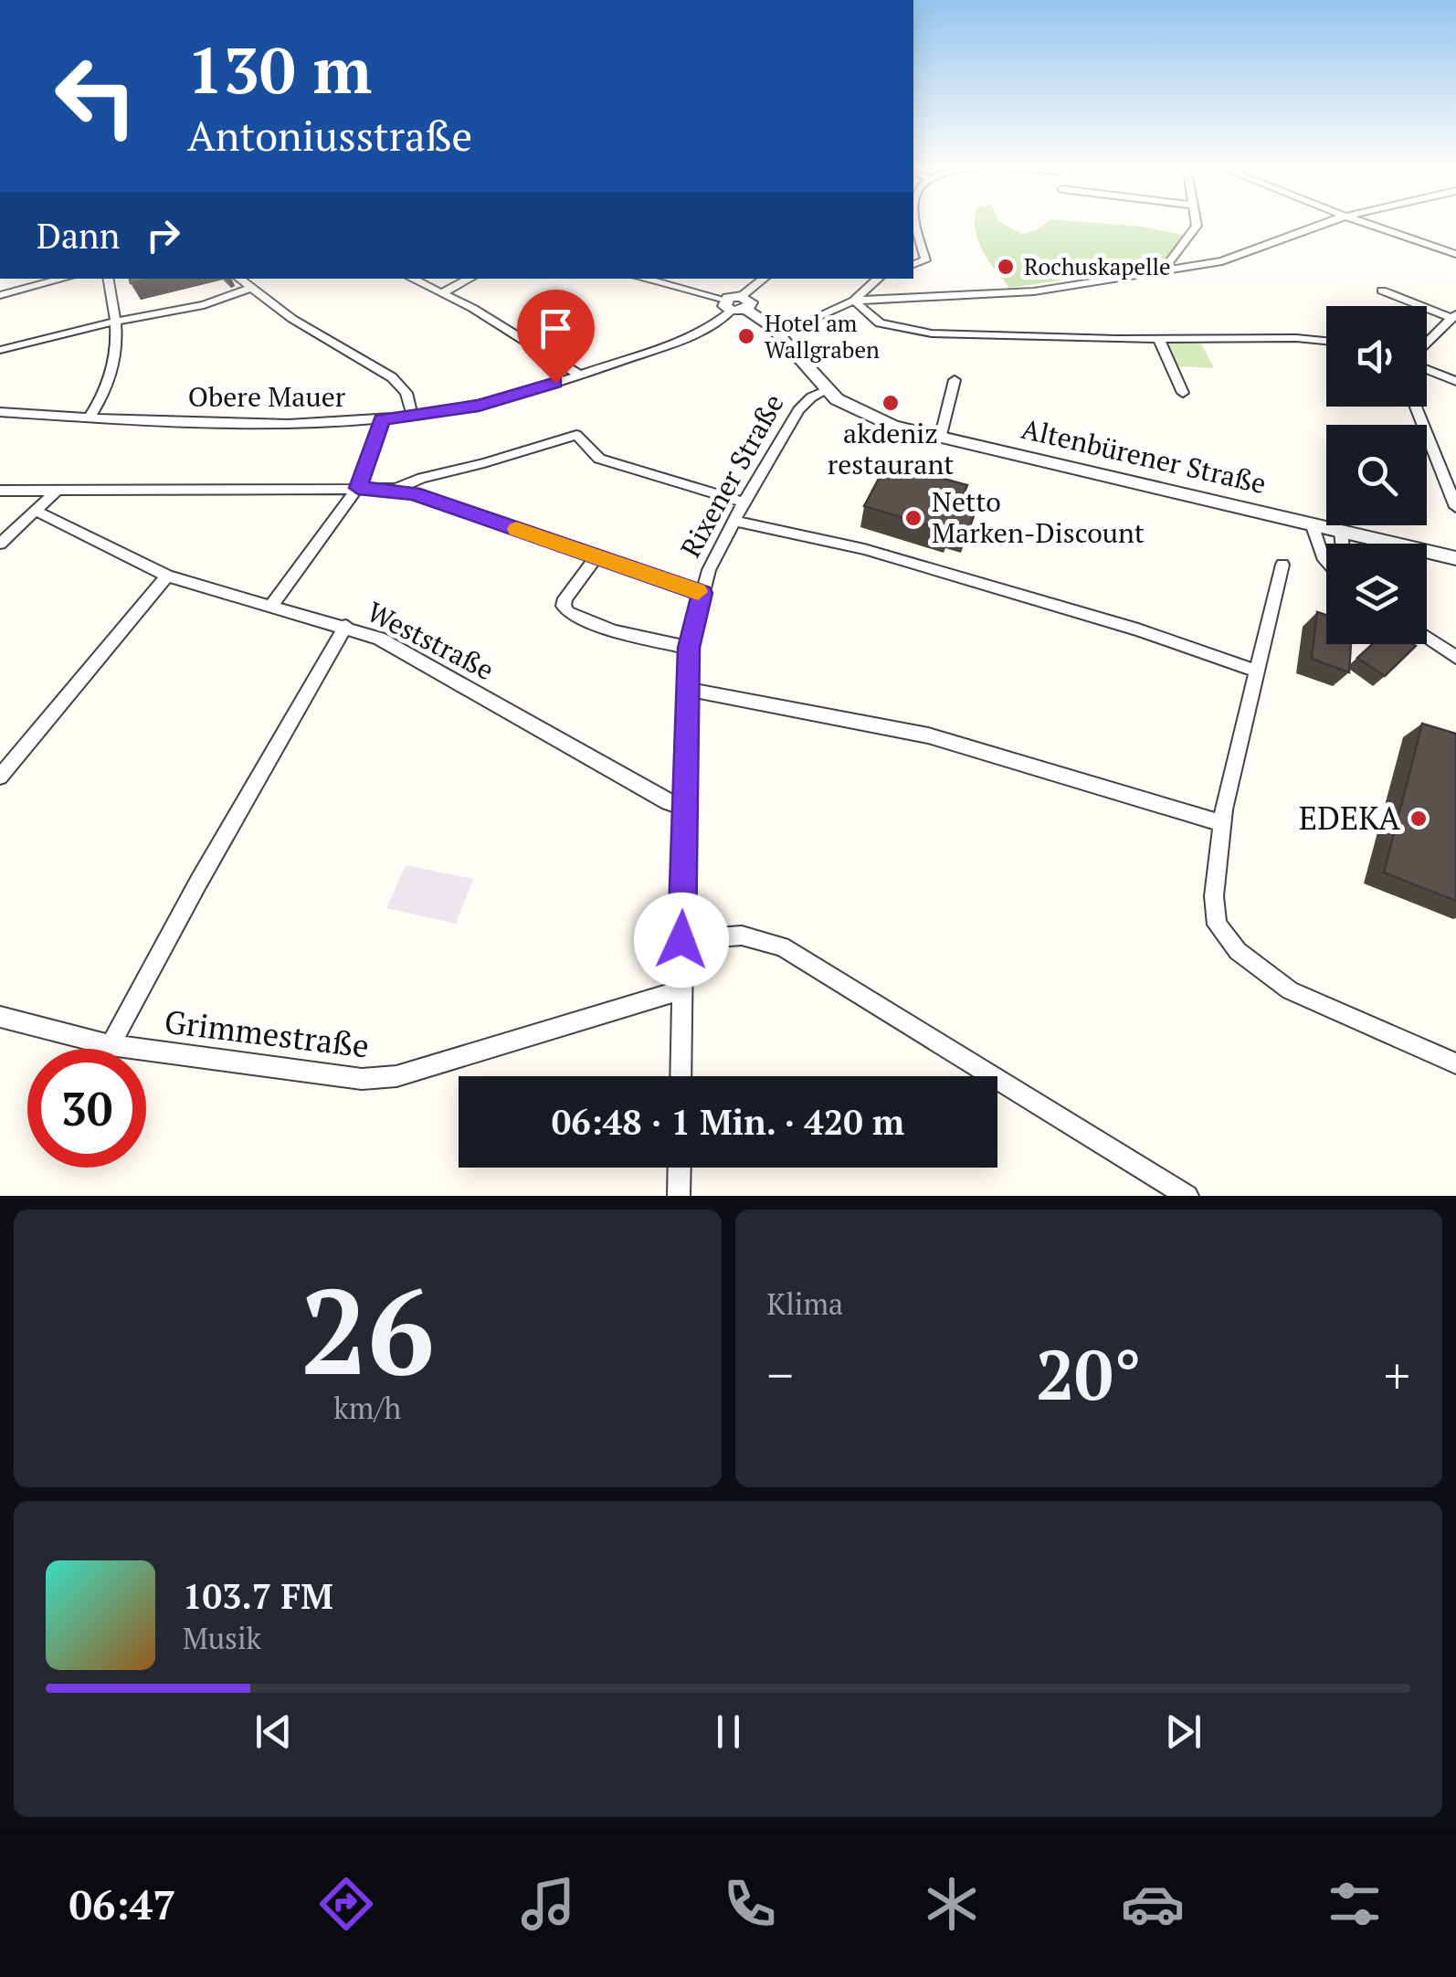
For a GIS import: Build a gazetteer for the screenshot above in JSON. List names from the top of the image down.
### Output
{
  "streets": {
    "street": [
      "Obere Mauer",
      "Altenbürener Straße",
      "Rixener Straße",
      "Weststraße",
      "Grimmestraße"
    ]
  },
  "crossings": [
    ["Obere Mauer", "Altenbürener Straße"],
    ["Altenbürener Straße", "Rixener Straße"],
    ["Rixener Straße", "Weststraße"],
    ["Rixener Straße", "Grimmestraße"]
  ],
  "places": [
    "Rochuskapelle",
    "Hotel am Wallgraben",
    "akdeniz restaurant",
    "Netto Marken-Discount",
    "EDEKA"
  ],
  "page": {
    "turn": ["130 m", "Antoniusstraße"],
    "then": "Dann",
    "limit": "30",
    "trip": "06:48 · 1 Min. · 420 m",
    "tile": [
      ["26", "km/h"],
      "Klima"
    ],
    "heat": ["−", "20°", "+"],
    "song": ["103.7 FM", "Musik"],
    "tabs": "06:47"
  }
}
